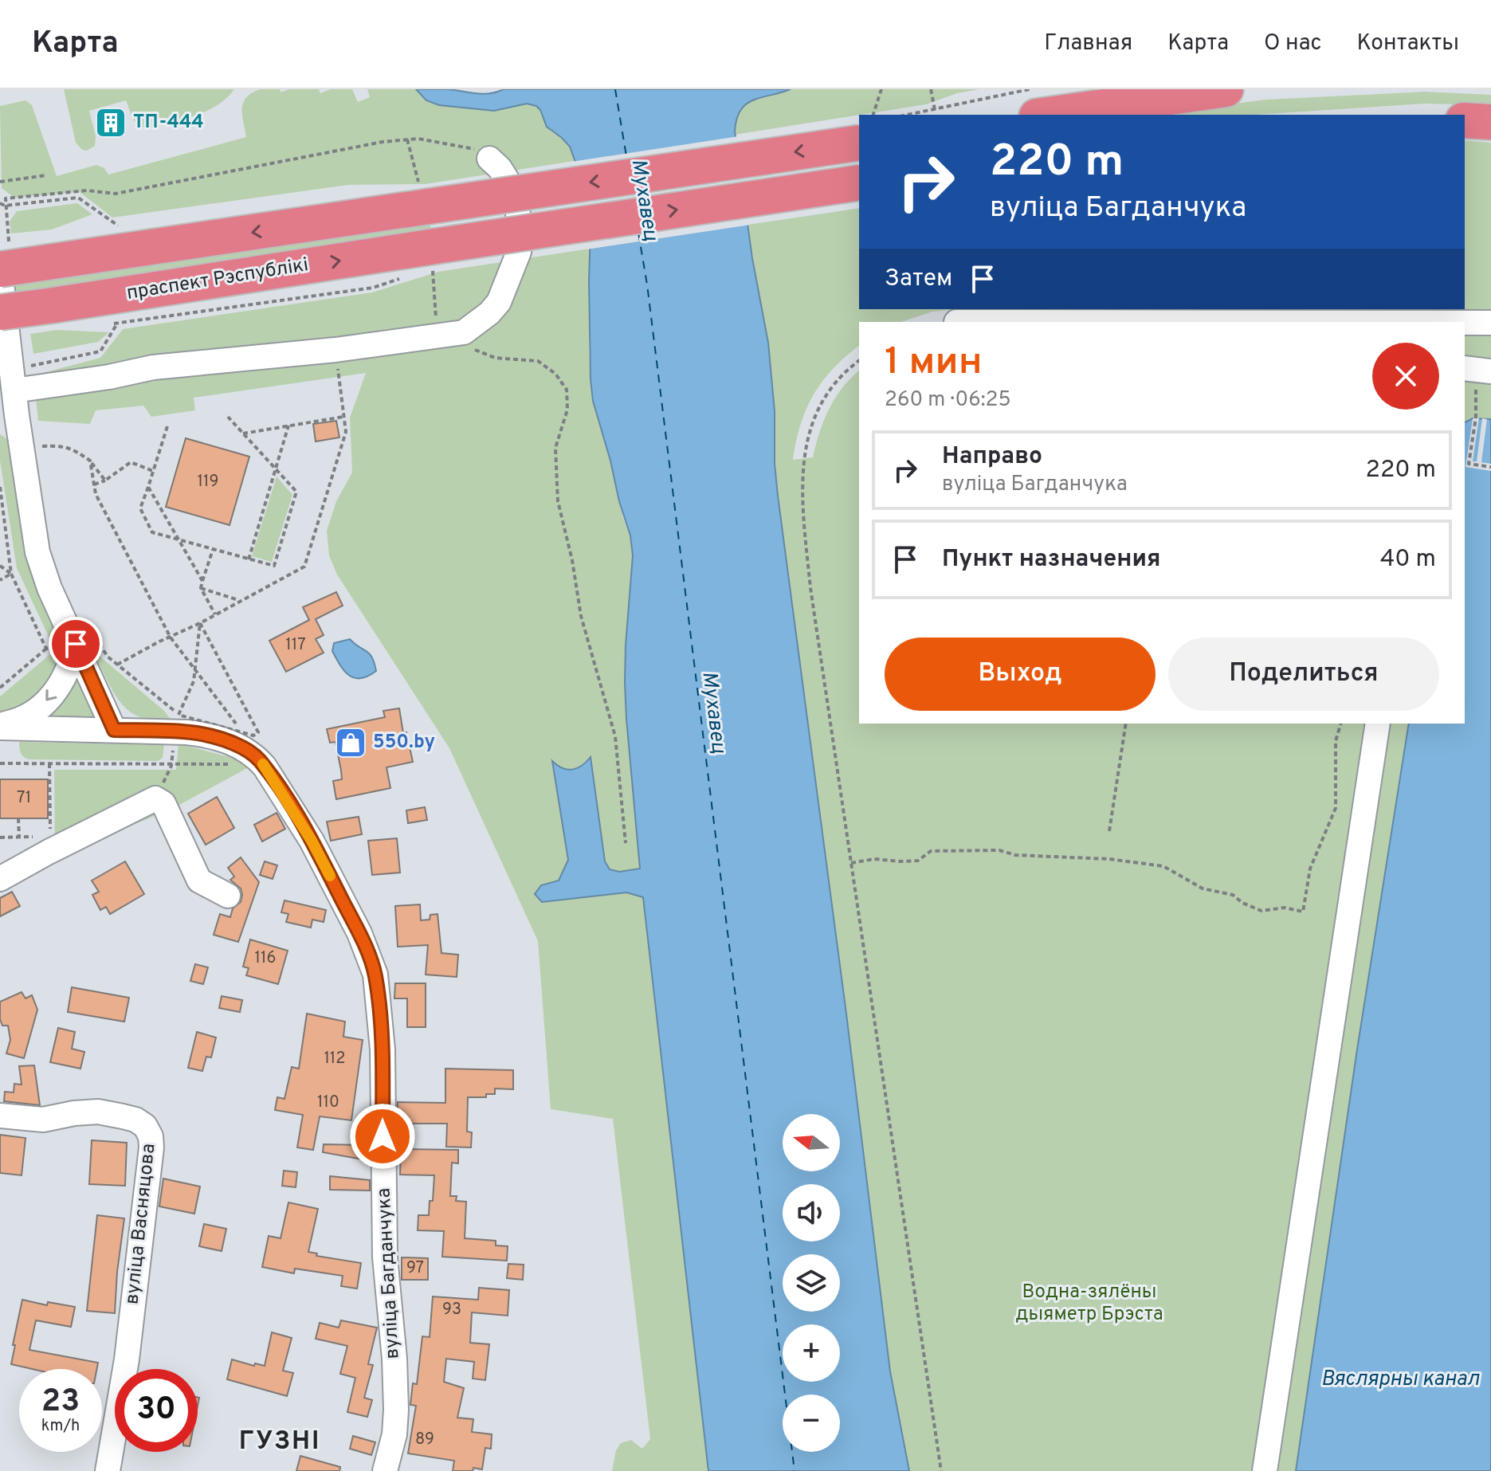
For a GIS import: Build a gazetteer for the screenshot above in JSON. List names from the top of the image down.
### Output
{
  "streets": {
    "highway": ["праспект Рэспублікі"],
    "street": ["вуліца Васняцова", "вуліца Багданчука"]
  },
  "districts": ["ГУЗНІ"],
  "water": ["Мухавец", "Вяслярны канал"],
  "parks": ["Водна-зялёны дыяметр Брэста"],
  "places": {
    "building": ["ТП-444"],
    "shop": ["550.by"]
  },
  "house_numbers": [
    "119",
    "117",
    "71",
    "116",
    "112",
    "110",
    "97",
    "93",
    "89"
  ],
  "north": "left",
  "page": {
    "header": "Карта",
    "nav": [
      "Главная",
      "Карта",
      "О нас",
      "Контакты"
    ],
    "turn": ["220 m", "вуліца Багданчука"],
    "then": "Затем",
    "heading": ["1 мин", "260 m · 06:25"],
    "list": [
      {
        "name": "Направо",
        "note": "вуліца Багданчука",
        "value": "220 m"
      },
      {
        "name": "Пункт назначения",
        "value": "40 m"
      }
    ],
    "buttons": ["Выход", "Поделиться"],
    "map_buttons": ["+", "−"],
    "speed": "23 km/h",
    "limit": "30"
  }
}
